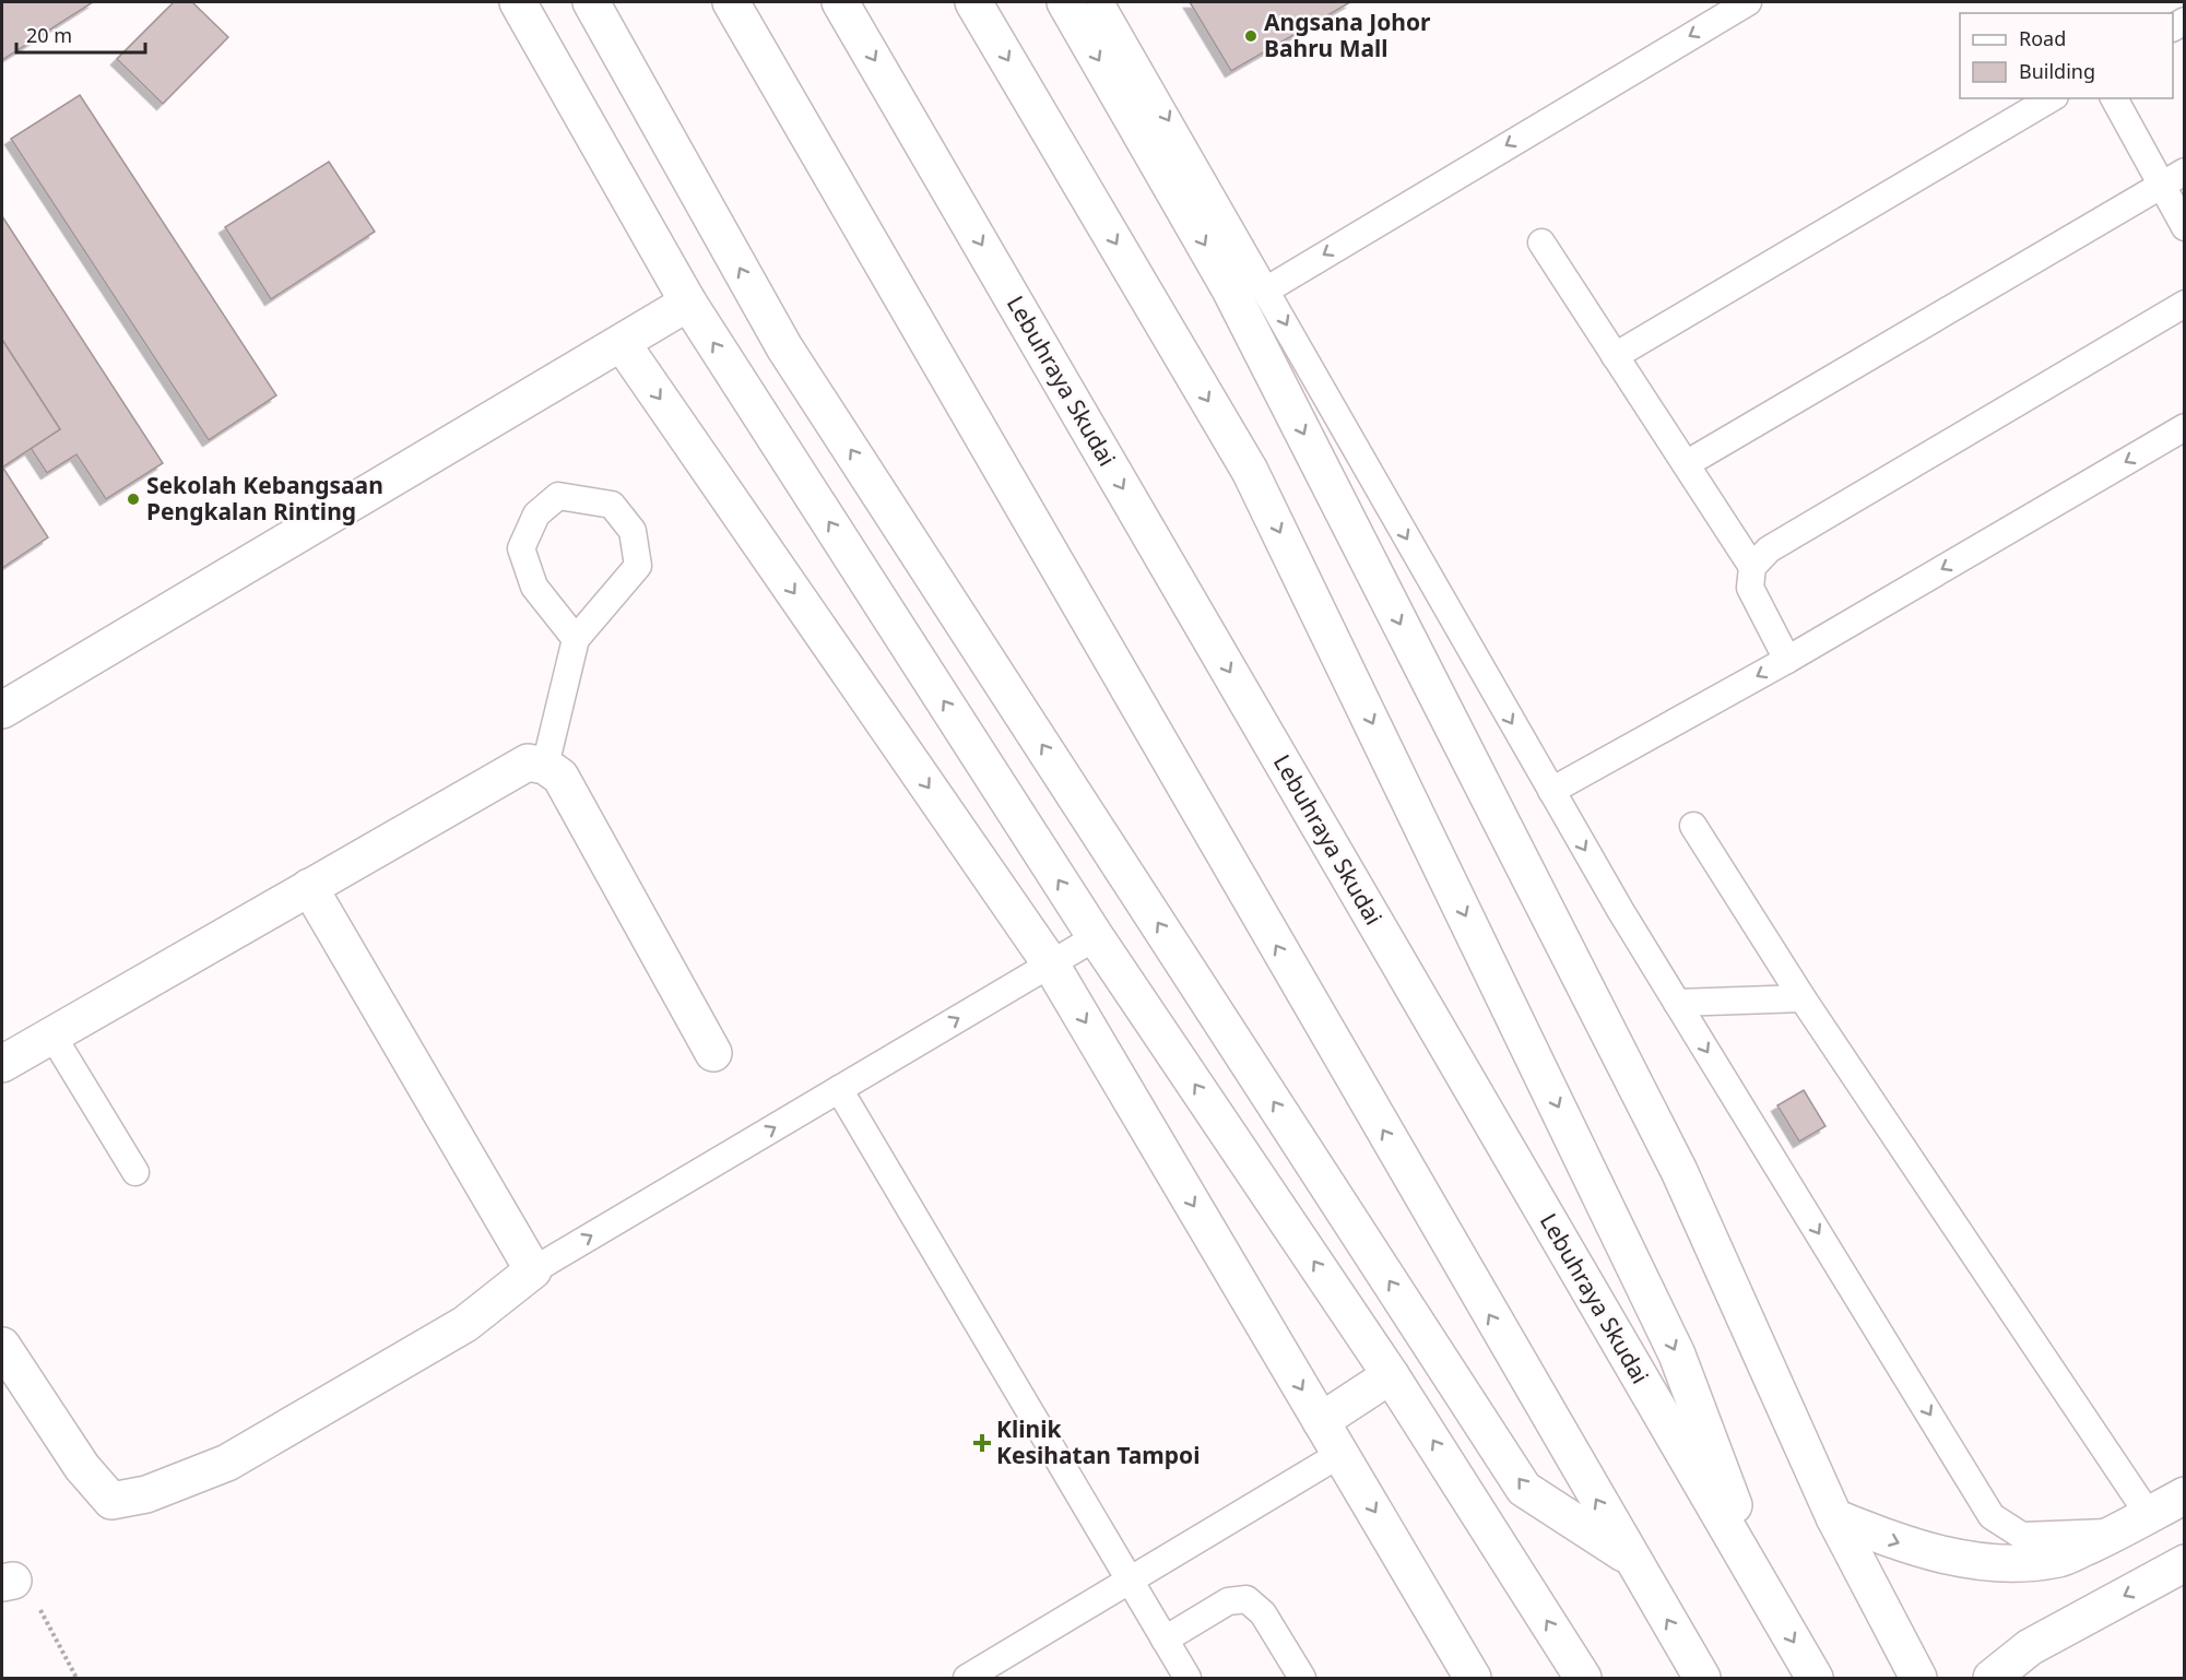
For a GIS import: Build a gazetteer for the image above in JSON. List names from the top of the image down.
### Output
{
  "streets": {
    "main road": ["Lebuhraya Skudai"]
  },
  "places": {
    "other": ["Angsana Johor Bahru Mall", "Sekolah Kebangsaan Pengkalan Rinting"],
    "health": ["Klinik Kesihatan Tampoi"]
  },
  "legend": ["Road", "Building"],
  "scale_bar": "20 m"
}
